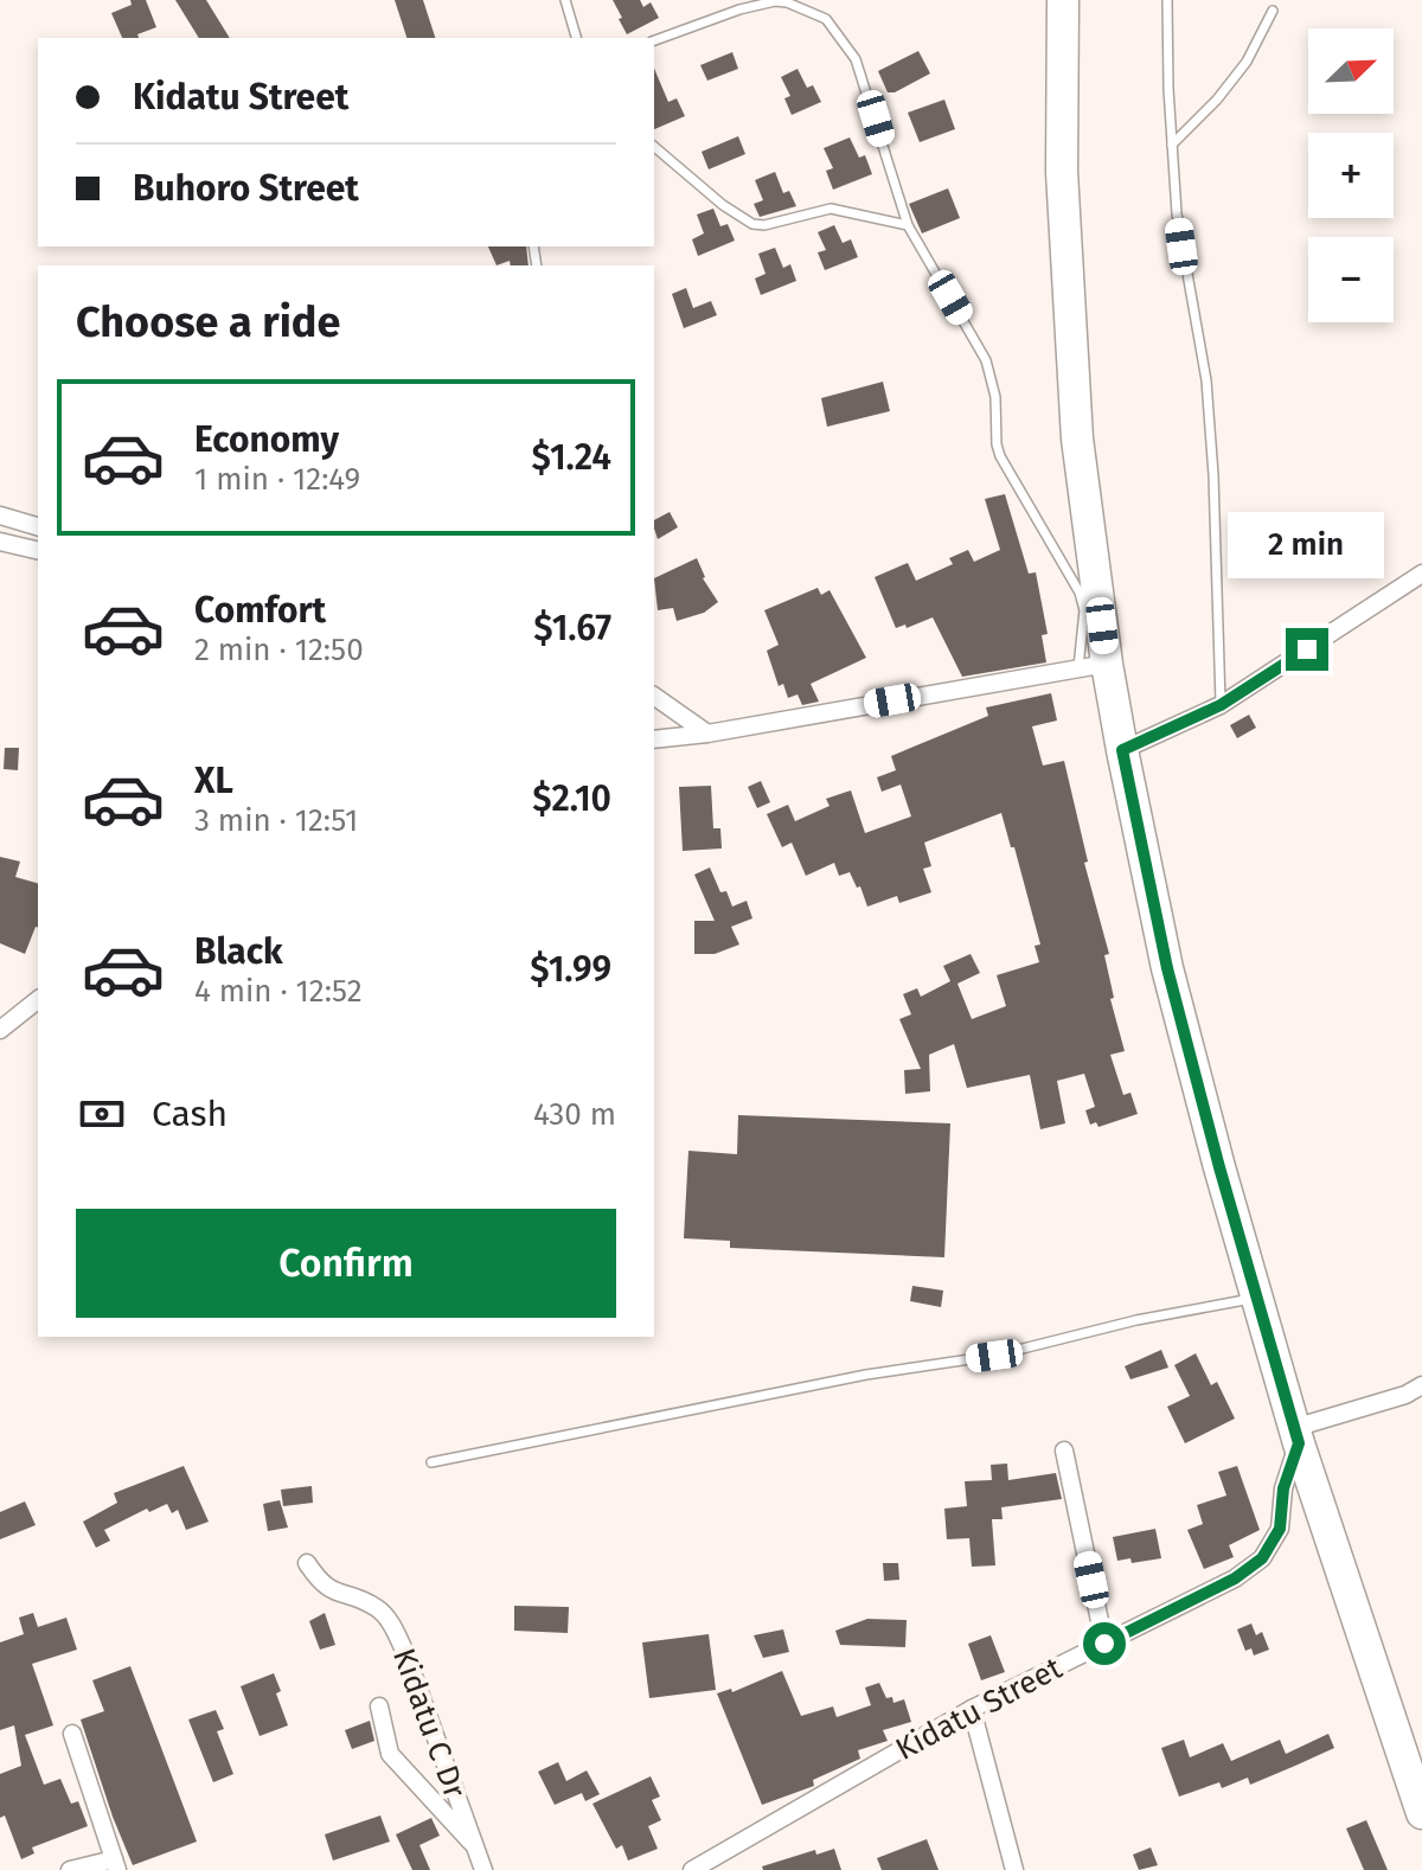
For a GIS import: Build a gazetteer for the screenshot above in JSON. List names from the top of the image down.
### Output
{
  "streets": {
    "street": ["Kidatu Street", "Kidatu C Dr"]
  },
  "north": "top right",
  "page": {
    "map_buttons": ["+", "−"],
    "banner": ["Kidatu Street", "Buhoro Street"],
    "heading": "Choose a ride",
    "list": [
      {
        "name": "Economy",
        "note": "1 min · 12:49",
        "value": "$1.24"
      },
      {
        "name": "Comfort",
        "note": "2 min · 12:50",
        "value": "$1.67"
      },
      {
        "name": "XL",
        "note": "3 min · 12:51",
        "value": "$2.10"
      },
      {
        "name": "Black",
        "note": "4 min · 12:52",
        "value": "$1.99"
      }
    ],
    "bubble": "2 min",
    "pay": ["Cash", "430 m"],
    "buttons": "Confirm"
  }
}
